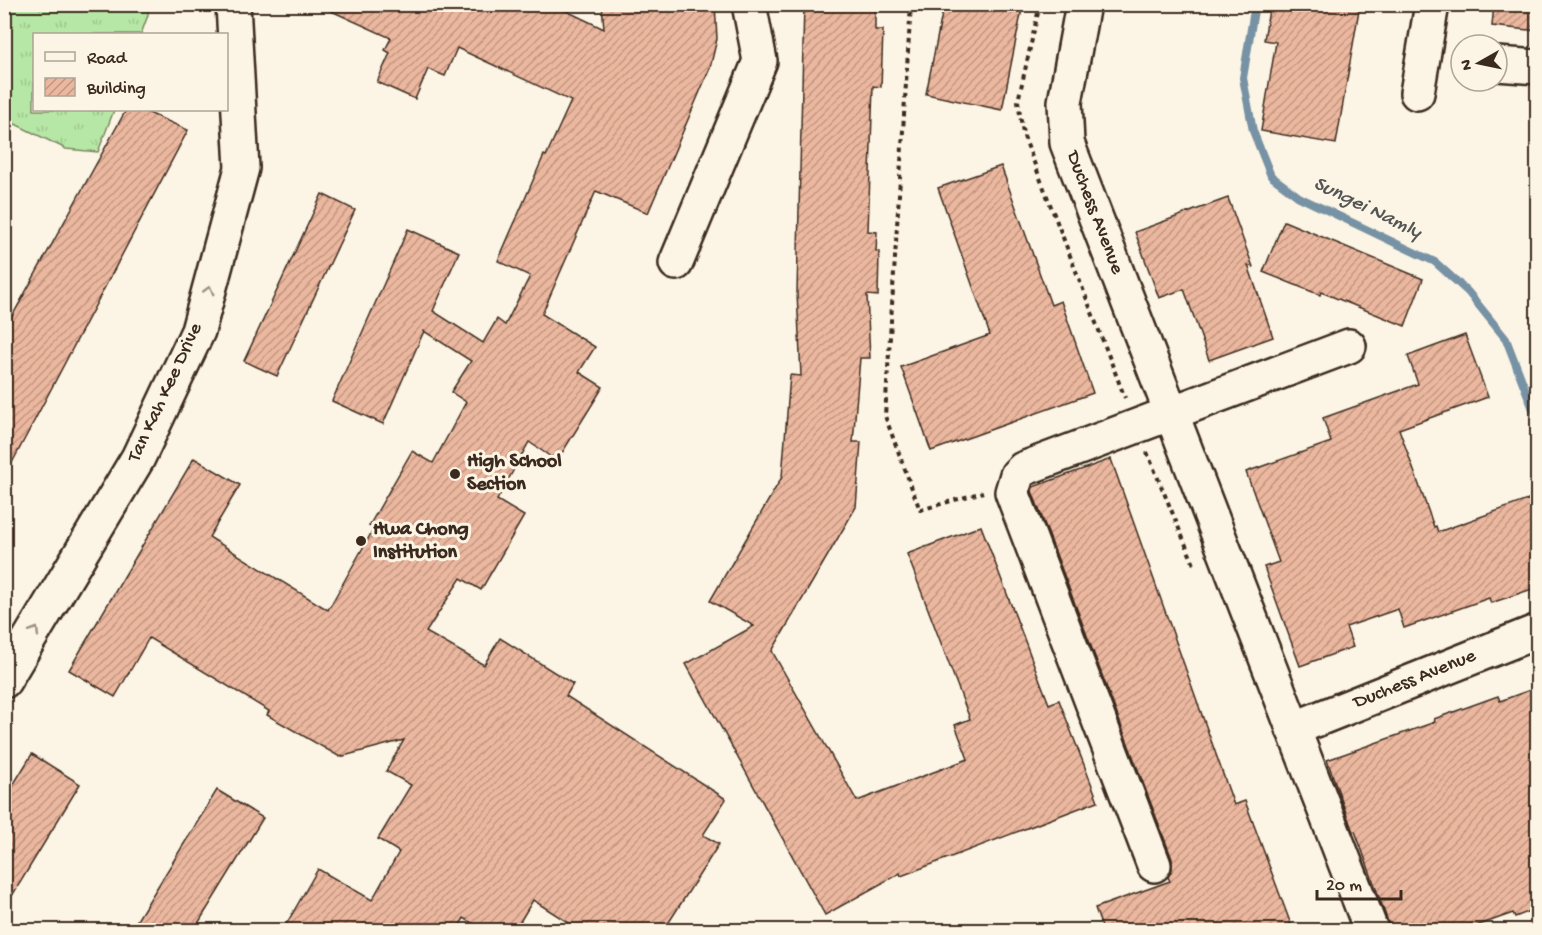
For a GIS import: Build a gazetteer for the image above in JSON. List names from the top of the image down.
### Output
{
  "streets": {
    "street": ["Duchess Avenue", "Tan Kah Kee Drive"]
  },
  "one_way": ["Tan Kah Kee Drive"],
  "water": ["Sungei Namly"],
  "places": ["High School Section", "Hwa Chong Institution"],
  "legend": ["Road", "Building"],
  "scale_bar": "20 m",
  "north": "left"
}
